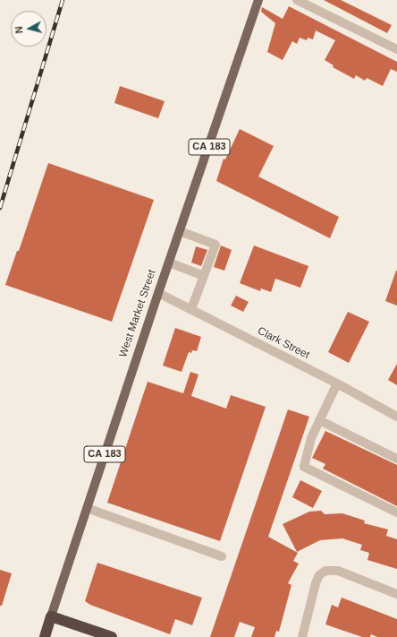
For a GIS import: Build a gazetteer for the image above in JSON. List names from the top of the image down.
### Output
{
  "streets": {
    "highway": ["CA 183", "West Market Street"],
    "street": ["Clark Street"]
  },
  "crossings": [
    ["West Market Street", "Clark Street"]
  ],
  "north": "left"
}
